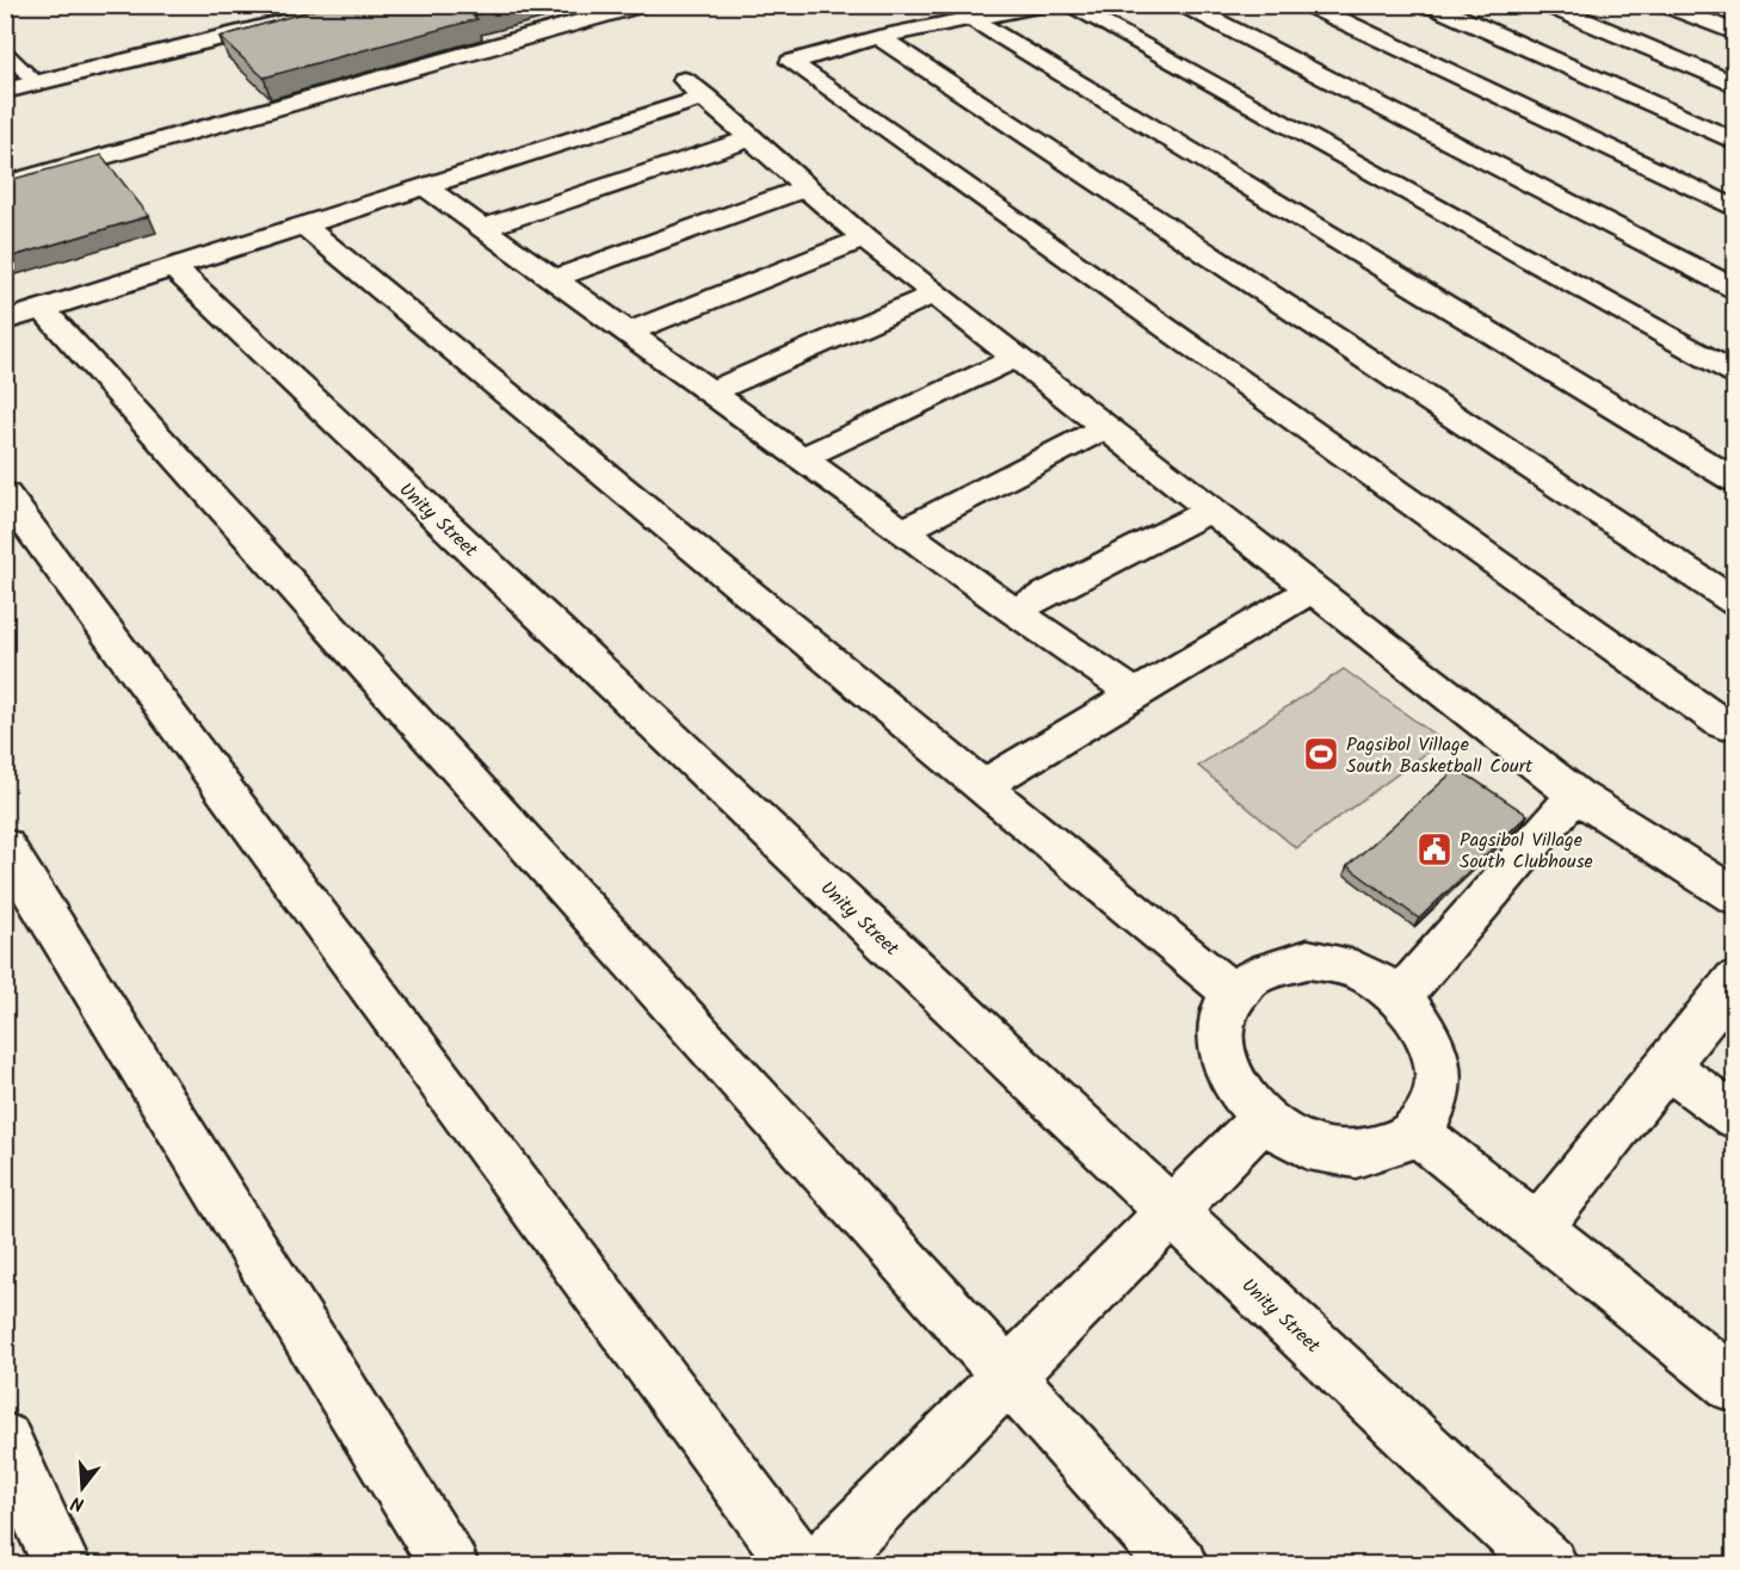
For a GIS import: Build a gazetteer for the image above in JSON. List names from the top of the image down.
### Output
{
  "streets": {
    "street": ["Unity Street"]
  },
  "places": {
    "sports": ["Pagsibol Village South Basketball Court"],
    "public building": ["Pagsibol Village South Clubhouse"]
  },
  "north": "bottom"
}
